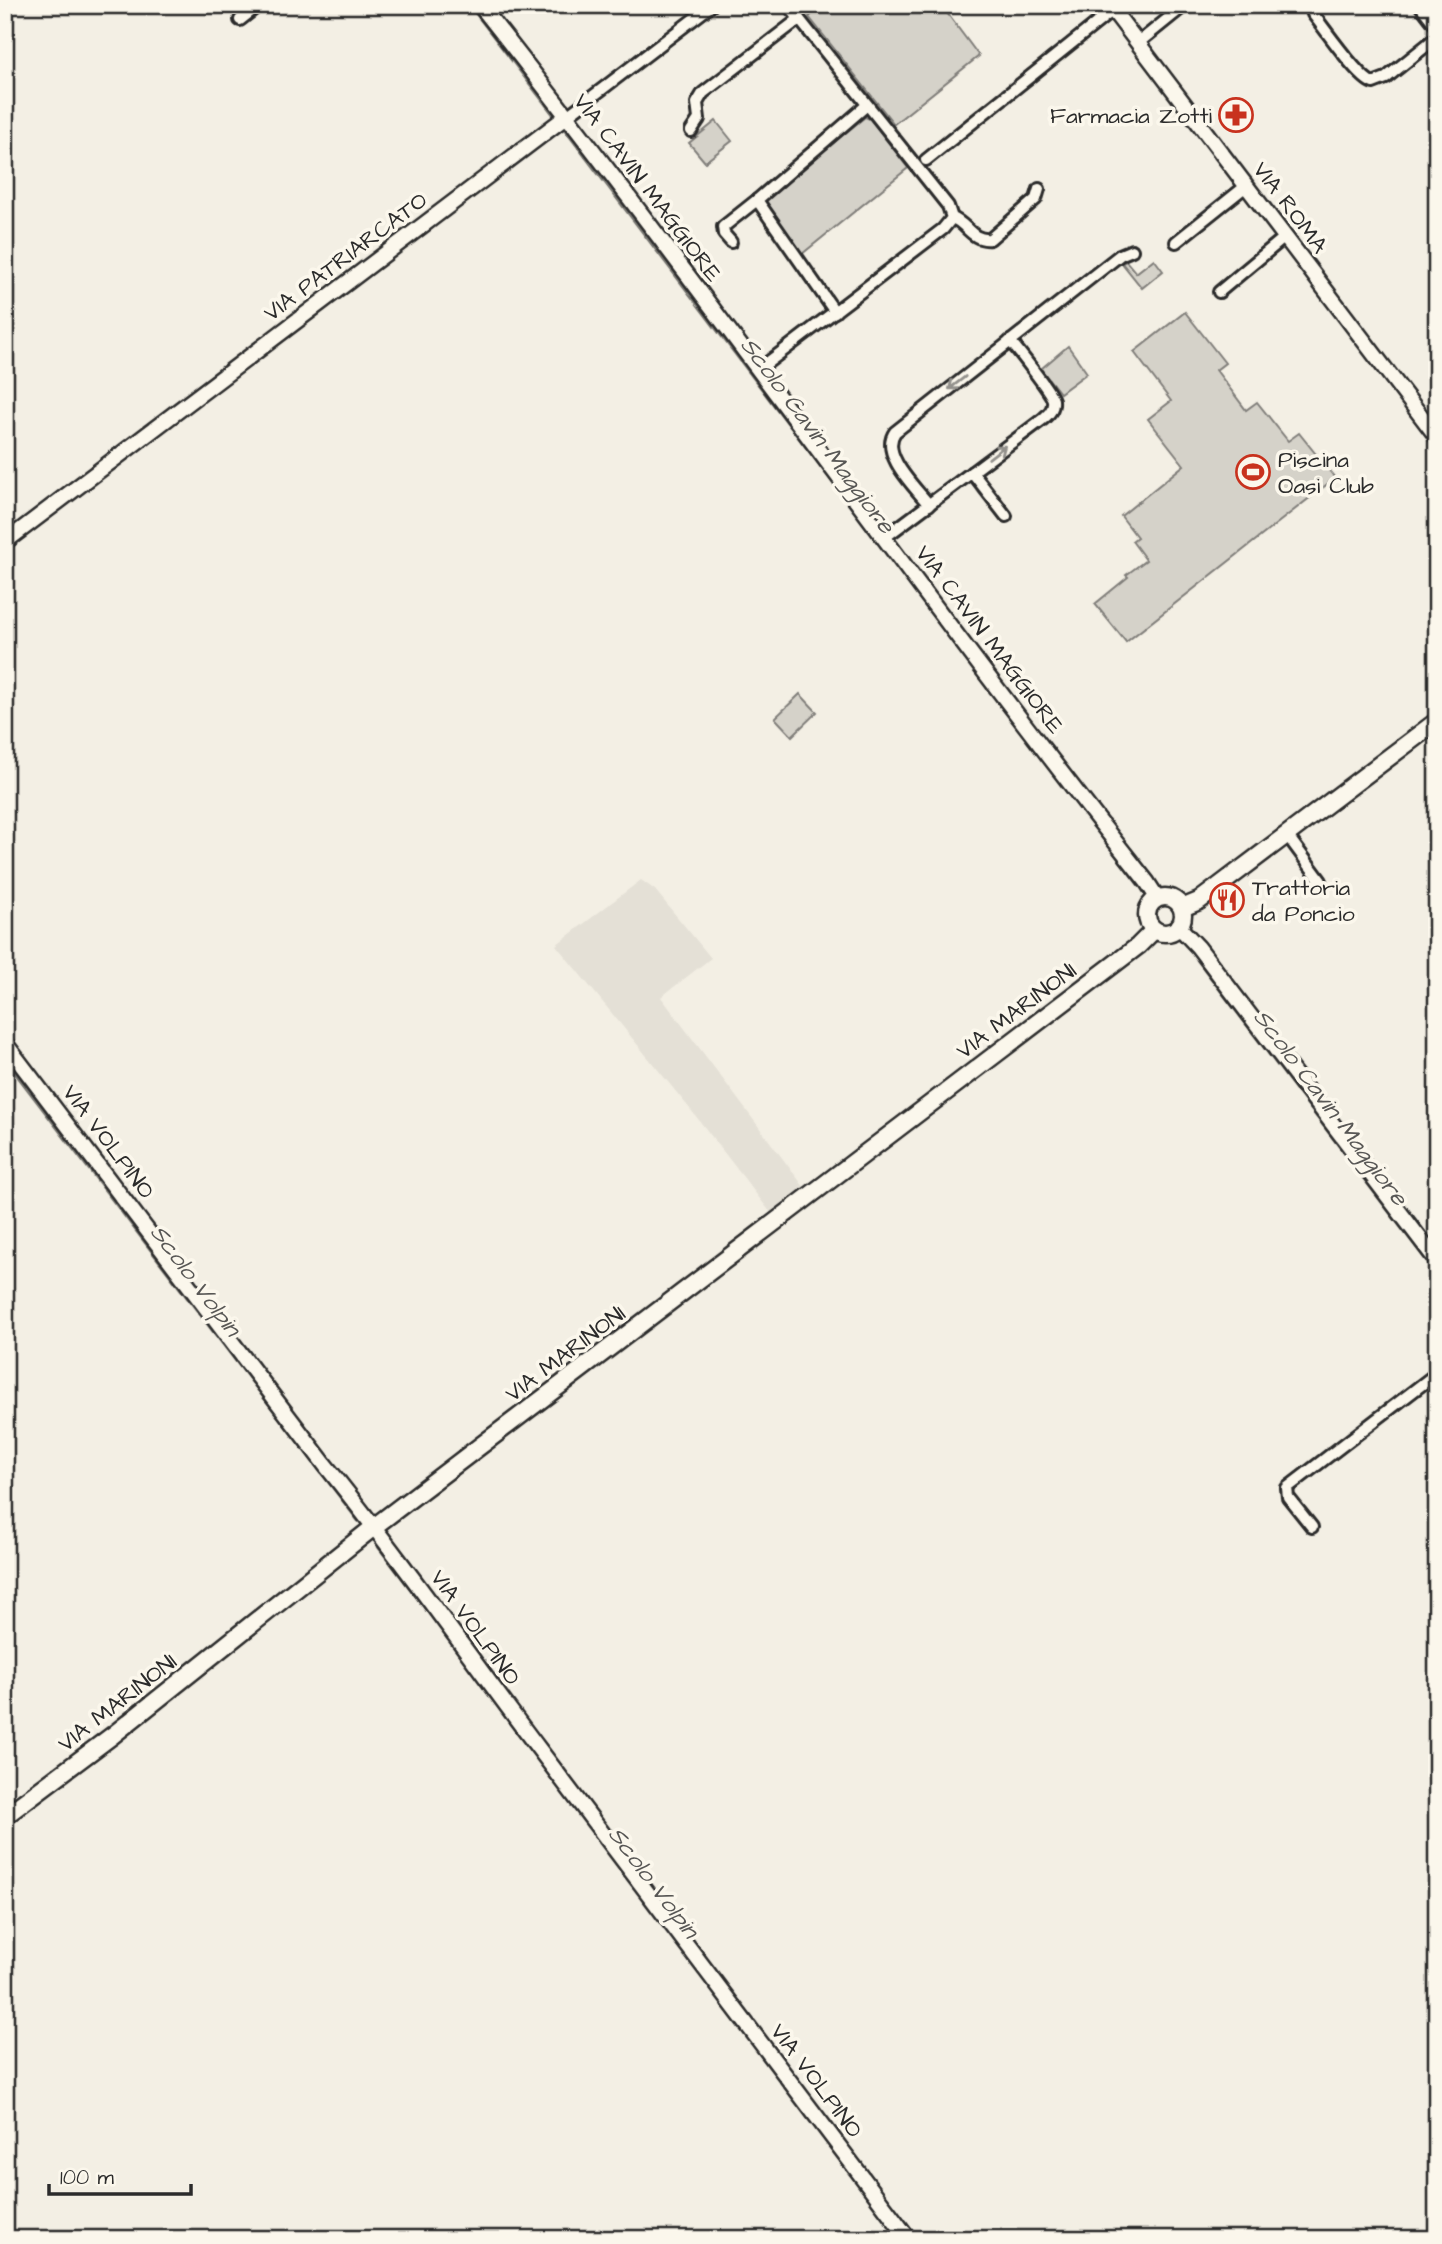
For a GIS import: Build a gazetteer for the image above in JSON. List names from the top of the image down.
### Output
{
  "streets": {
    "main road": ["VIA MARINONI"],
    "street": [
      "VIA CAVIN MAGGIORE",
      "VIA ROMA",
      "VIA PATRIARCATO",
      "VIA VOLPINO"
    ]
  },
  "crossings": [
    ["VIA CAVIN MAGGIORE", "VIA PATRIARCATO"],
    ["VIA CAVIN MAGGIORE", "VIA MARINONI"],
    ["VIA MARINONI", "VIA VOLPINO"]
  ],
  "water": ["Scolo Cavin Maggiore", "Scolo Volpin"],
  "places": {
    "pharmacy": ["Farmacia Zotti"],
    "sports": ["Piscina Oasi Club"],
    "restaurant": ["Trattoria da Poncio"]
  },
  "scale_bar": "100 m"
}
